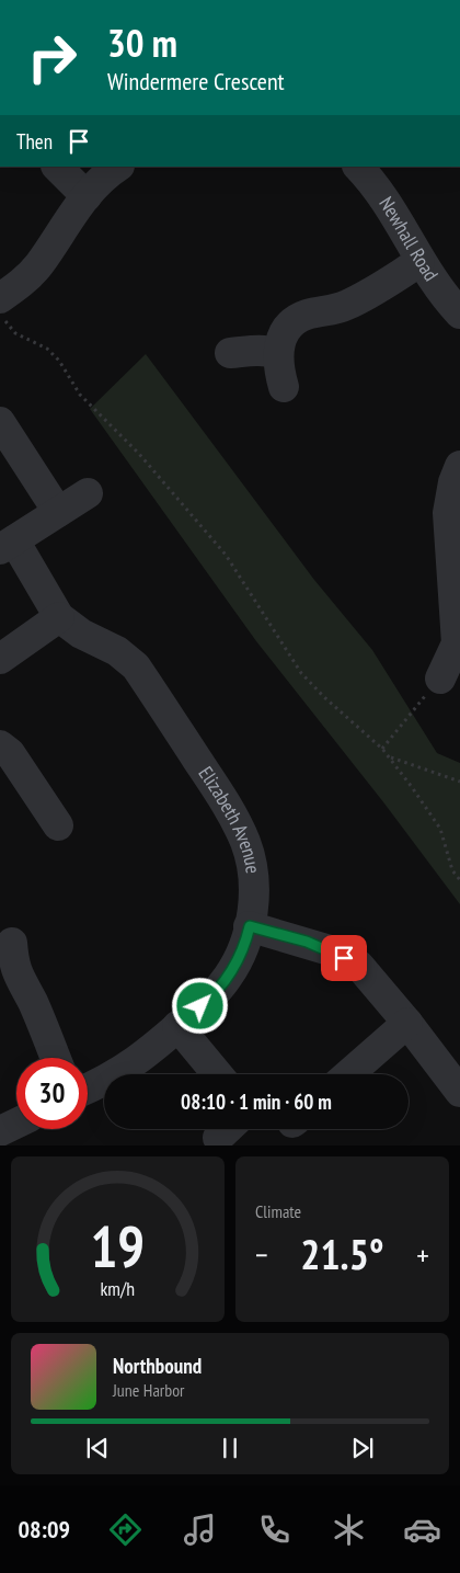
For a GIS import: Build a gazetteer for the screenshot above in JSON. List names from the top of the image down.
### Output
{
  "streets": {
    "street": ["Newhall Road", "Elizabeth Avenue"]
  },
  "page": {
    "turn": ["30 m", "Windermere Crescent"],
    "then": "Then",
    "limit": "30",
    "trip": "08:10 · 1 min · 60 m",
    "tile": "Climate",
    "heat": ["−", "21.5°", "+"],
    "song": ["Northbound", "June Harbor"],
    "tabs": "08:09",
    "gauge": ["19", "km/h"]
  }
}
